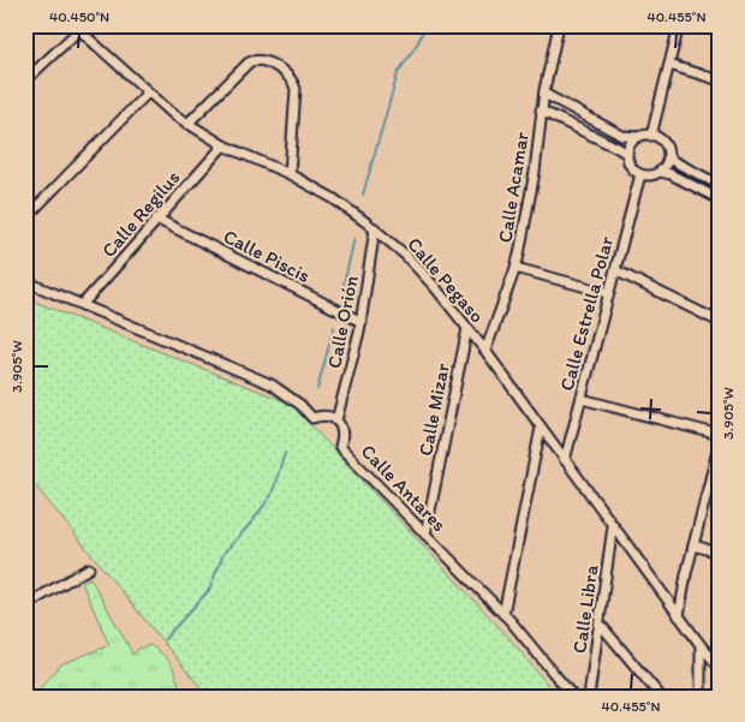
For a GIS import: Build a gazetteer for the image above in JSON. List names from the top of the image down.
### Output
{
  "streets": {
    "street": [
      "Calle Acamar",
      "Calle Regilus",
      "Calle Piscis",
      "Calle Pegaso",
      "Calle Estrella Polar",
      "Calle Orión",
      "Calle Mizar",
      "Calle Antares",
      "Calle Libra"
    ]
  },
  "crossings": [
    ["Calle Acamar", "Calle Pegaso"],
    ["Calle Regilus", "Calle Piscis"],
    ["Calle Regilus", "Calle Pegaso"],
    ["Calle Piscis", "Calle Orión"],
    ["Calle Pegaso", "Calle Estrella Polar"],
    ["Calle Pegaso", "Calle Orión"],
    ["Calle Pegaso", "Calle Mizar"],
    ["Calle Pegaso", "Calle Libra"],
    ["Calle Orión", "Calle Antares"],
    ["Calle Mizar", "Calle Antares"]
  ],
  "coordinates": ["40.450°N", "40.455°N", "3.905°W"]
}
